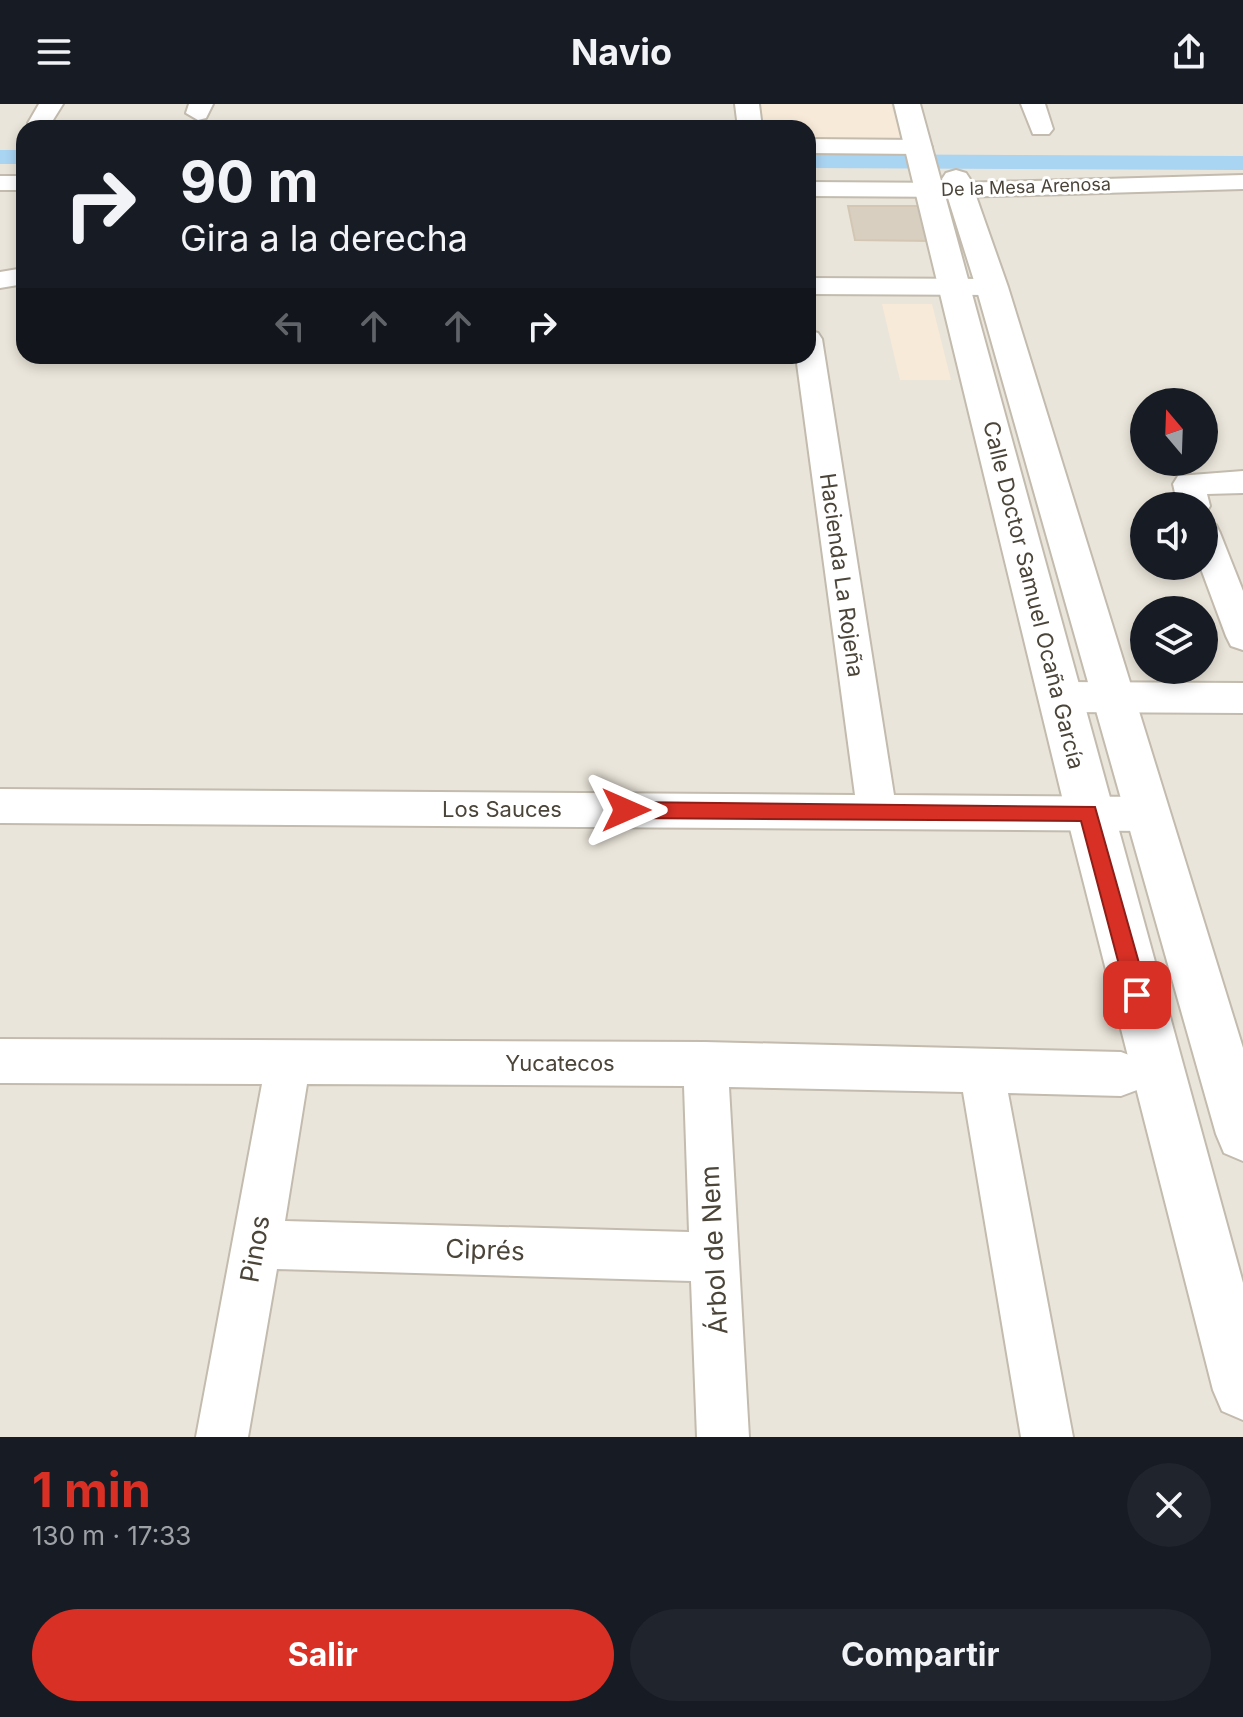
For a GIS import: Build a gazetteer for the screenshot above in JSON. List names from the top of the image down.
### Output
{
  "streets": {
    "street": [
      "De la Mesa Arenosa",
      "Hacienda La Rojeña",
      "Calle Doctor Samuel Ocaña García",
      "Los Sauces",
      "Yucatecos",
      "Pinos",
      "Ciprés",
      "Árbol de Nem"
    ]
  },
  "crossings": [
    ["De la Mesa Arenosa", "Calle Doctor Samuel Ocaña García"],
    ["Hacienda La Rojeña", "Los Sauces"],
    ["Calle Doctor Samuel Ocaña García", "Los Sauces"],
    ["Yucatecos", "Pinos"],
    ["Yucatecos", "Árbol de Nem"],
    ["Pinos", "Ciprés"],
    ["Ciprés", "Árbol de Nem"]
  ],
  "north": "top",
  "page": {
    "header": "Navio",
    "turn": ["90 m", "Gira a la derecha"],
    "heading": ["1 min", "130 m · 17:33"],
    "buttons": ["Salir", "Compartir"]
  }
}
